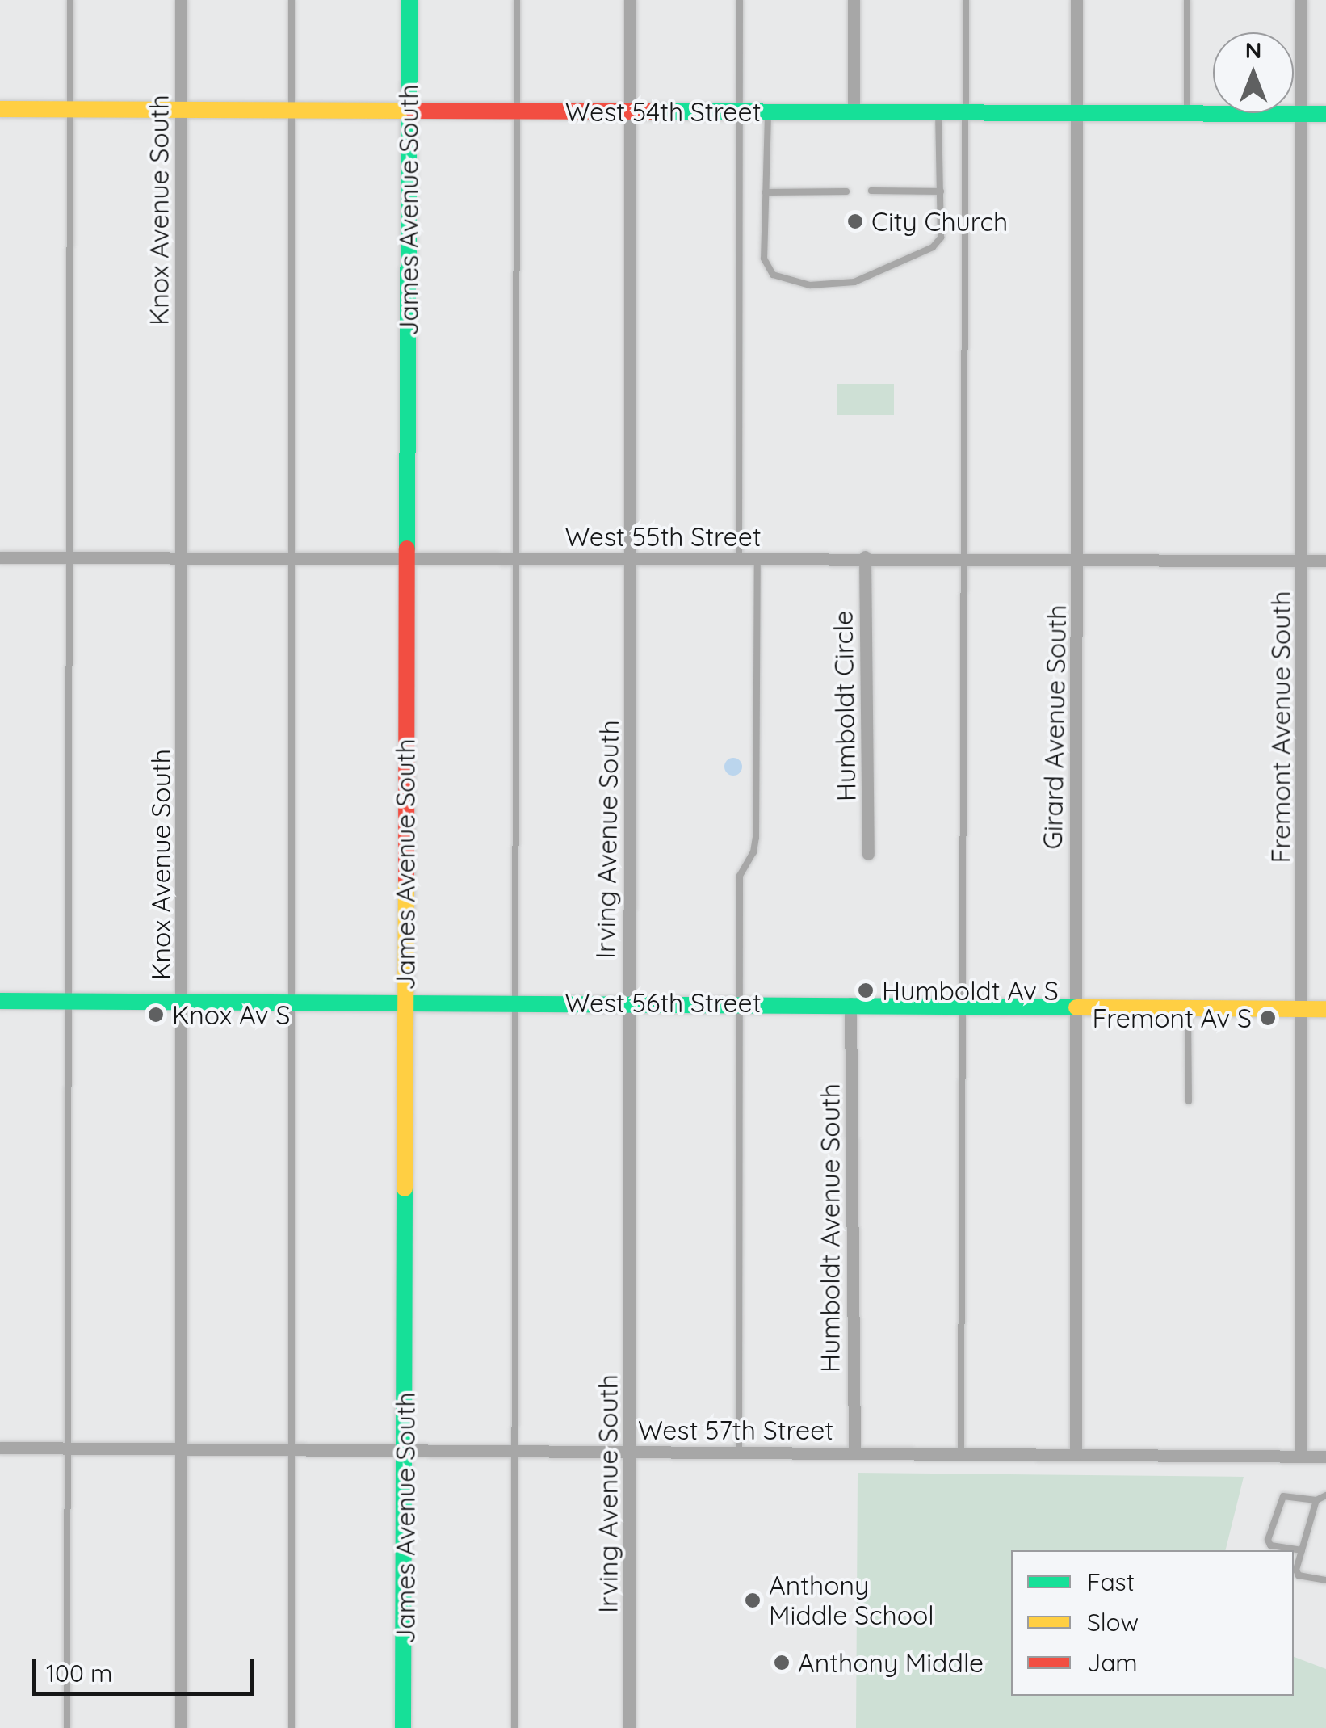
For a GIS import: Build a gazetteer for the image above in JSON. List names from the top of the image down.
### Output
{
  "streets": {
    "street": [
      "West 54th Street",
      "Knox Avenue South",
      "James Avenue South",
      "West 55th Street",
      "Humboldt Circle",
      "Girard Avenue South",
      "Fremont Avenue South",
      "Irving Avenue South",
      "West 56th Street",
      "Humboldt Avenue South",
      "West 57th Street"
    ]
  },
  "crossings": [
    ["West 54th Street", "Knox Avenue South"],
    ["West 54th Street", "James Avenue South"],
    ["West 54th Street", "Girard Avenue South"],
    ["West 54th Street", "Fremont Avenue South"],
    ["West 54th Street", "Irving Avenue South"],
    ["Knox Avenue South", "West 55th Street"],
    ["Knox Avenue South", "West 56th Street"],
    ["Knox Avenue South", "West 57th Street"],
    ["James Avenue South", "West 55th Street"],
    ["James Avenue South", "West 56th Street"],
    ["James Avenue South", "West 57th Street"],
    ["West 55th Street", "Humboldt Circle"],
    ["West 55th Street", "Girard Avenue South"],
    ["West 55th Street", "Fremont Avenue South"],
    ["West 55th Street", "Irving Avenue South"],
    ["Girard Avenue South", "West 56th Street"],
    ["Girard Avenue South", "West 57th Street"],
    ["Fremont Avenue South", "West 56th Street"],
    ["Fremont Avenue South", "West 57th Street"],
    ["Irving Avenue South", "West 56th Street"],
    ["Irving Avenue South", "West 57th Street"],
    ["West 56th Street", "Humboldt Avenue South"],
    ["Humboldt Avenue South", "West 57th Street"]
  ],
  "places": [
    "City Church",
    "Humboldt Av S",
    "Knox Av S",
    "Fremont Av S",
    "Anthony Middle School",
    "Anthony Middle"
  ],
  "legend": ["Fast", "Slow", "Jam"],
  "scale_bar": "100 m",
  "north": "top"
}
